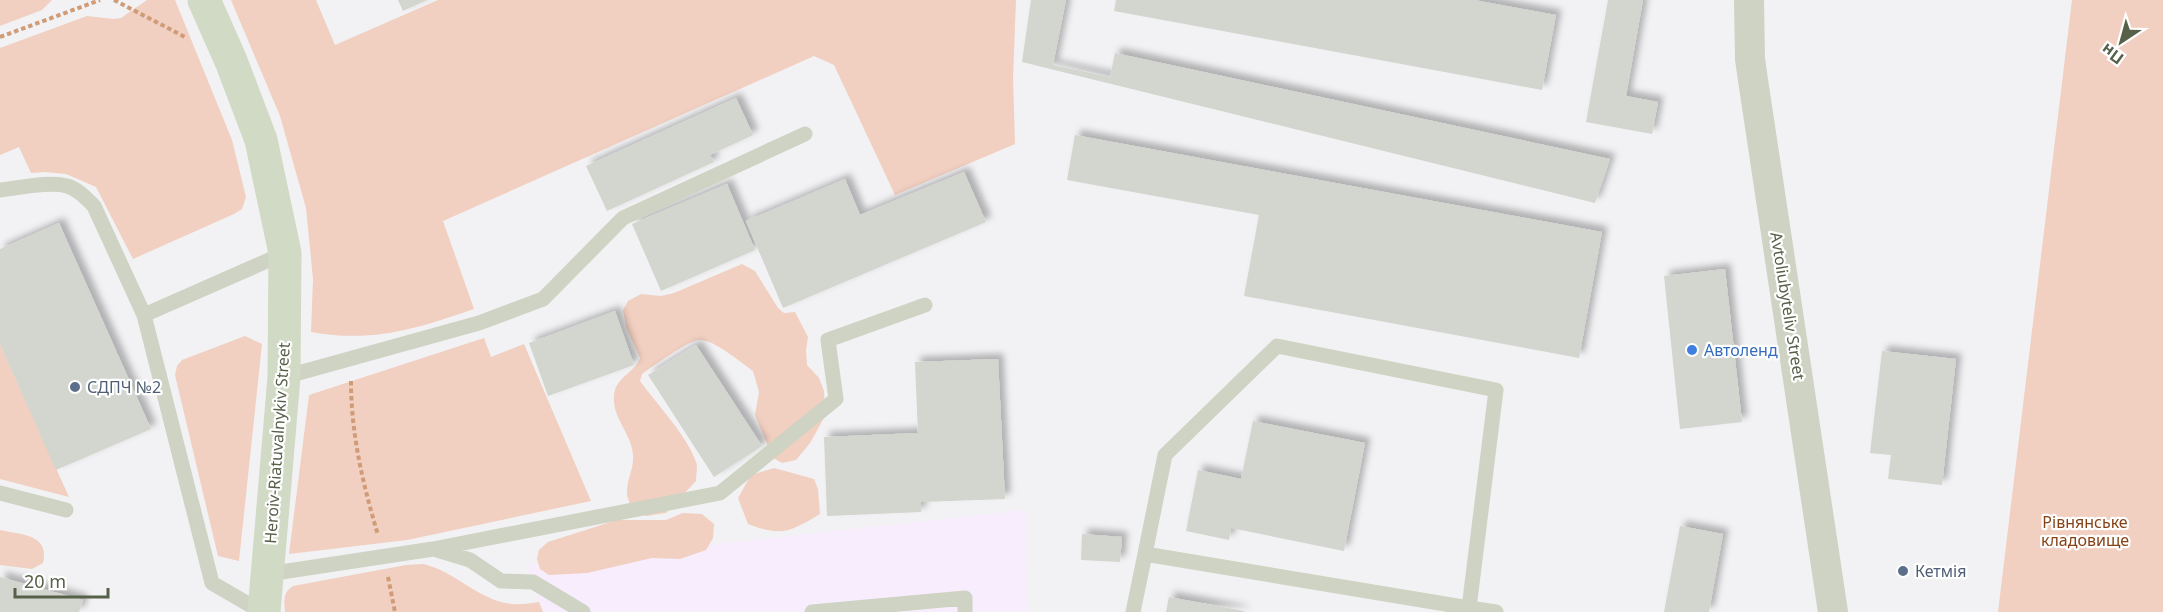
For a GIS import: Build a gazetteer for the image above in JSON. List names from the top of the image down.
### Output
{
  "streets": {
    "street": ["Avtoliubyteliv Street", "Heroiv-Riatuvalnykiv Street"]
  },
  "parks": ["Рівнянське кладовище"],
  "places": ["Автоленд", "СДПЧ №2", "Кетмія"],
  "scale_bar": "20 m",
  "north": "bottom left"
}
